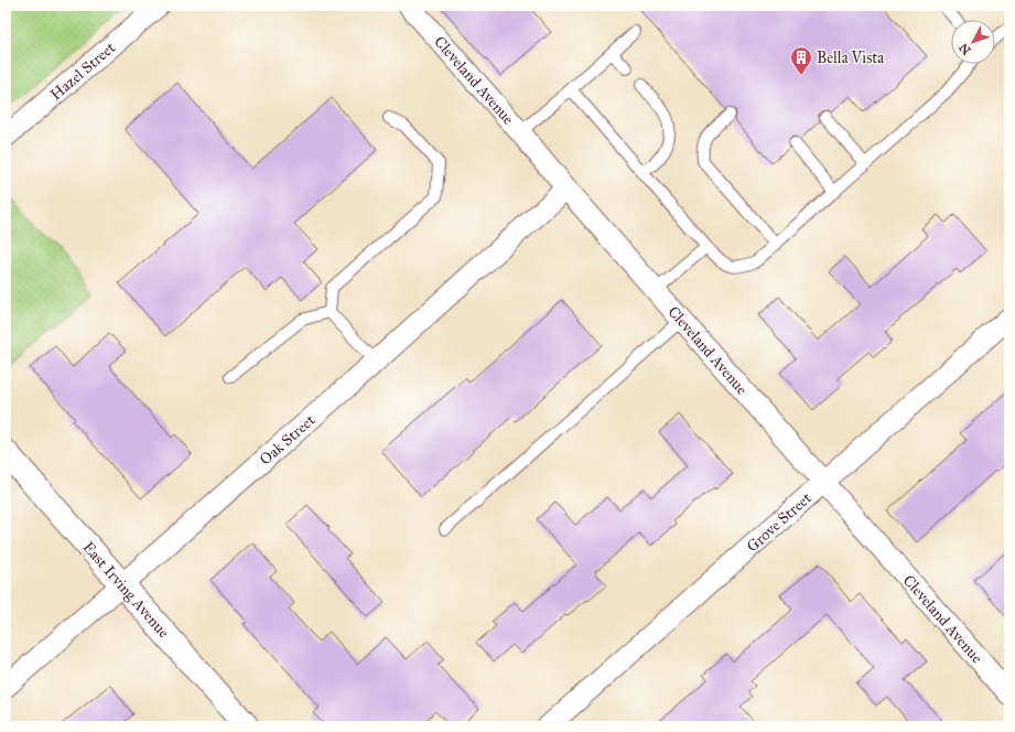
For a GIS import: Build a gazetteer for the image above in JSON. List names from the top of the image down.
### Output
{
  "streets": {
    "street": [
      "Hazel Street",
      "Cleveland Avenue",
      "Oak Street",
      "Grove Street",
      "East Irving Avenue"
    ]
  },
  "crossings": [
    ["Cleveland Avenue", "Oak Street"],
    ["Cleveland Avenue", "Grove Street"],
    ["Oak Street", "East Irving Avenue"]
  ],
  "places": {
    "building": ["Bella Vista"]
  },
  "north": "bottom left"
}
